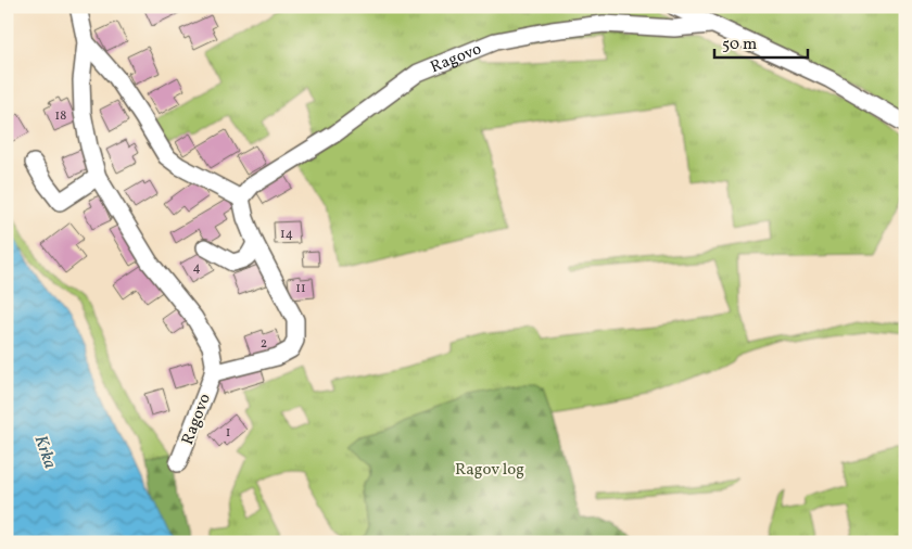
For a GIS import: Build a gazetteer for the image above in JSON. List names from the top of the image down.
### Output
{
  "streets": {
    "street": ["Ragovo"]
  },
  "water": ["Krka"],
  "parks": ["Ragov log"],
  "house_numbers": [
    "18",
    "14",
    "4",
    "11",
    "2",
    "1"
  ],
  "scale_bar": "50 m"
}
